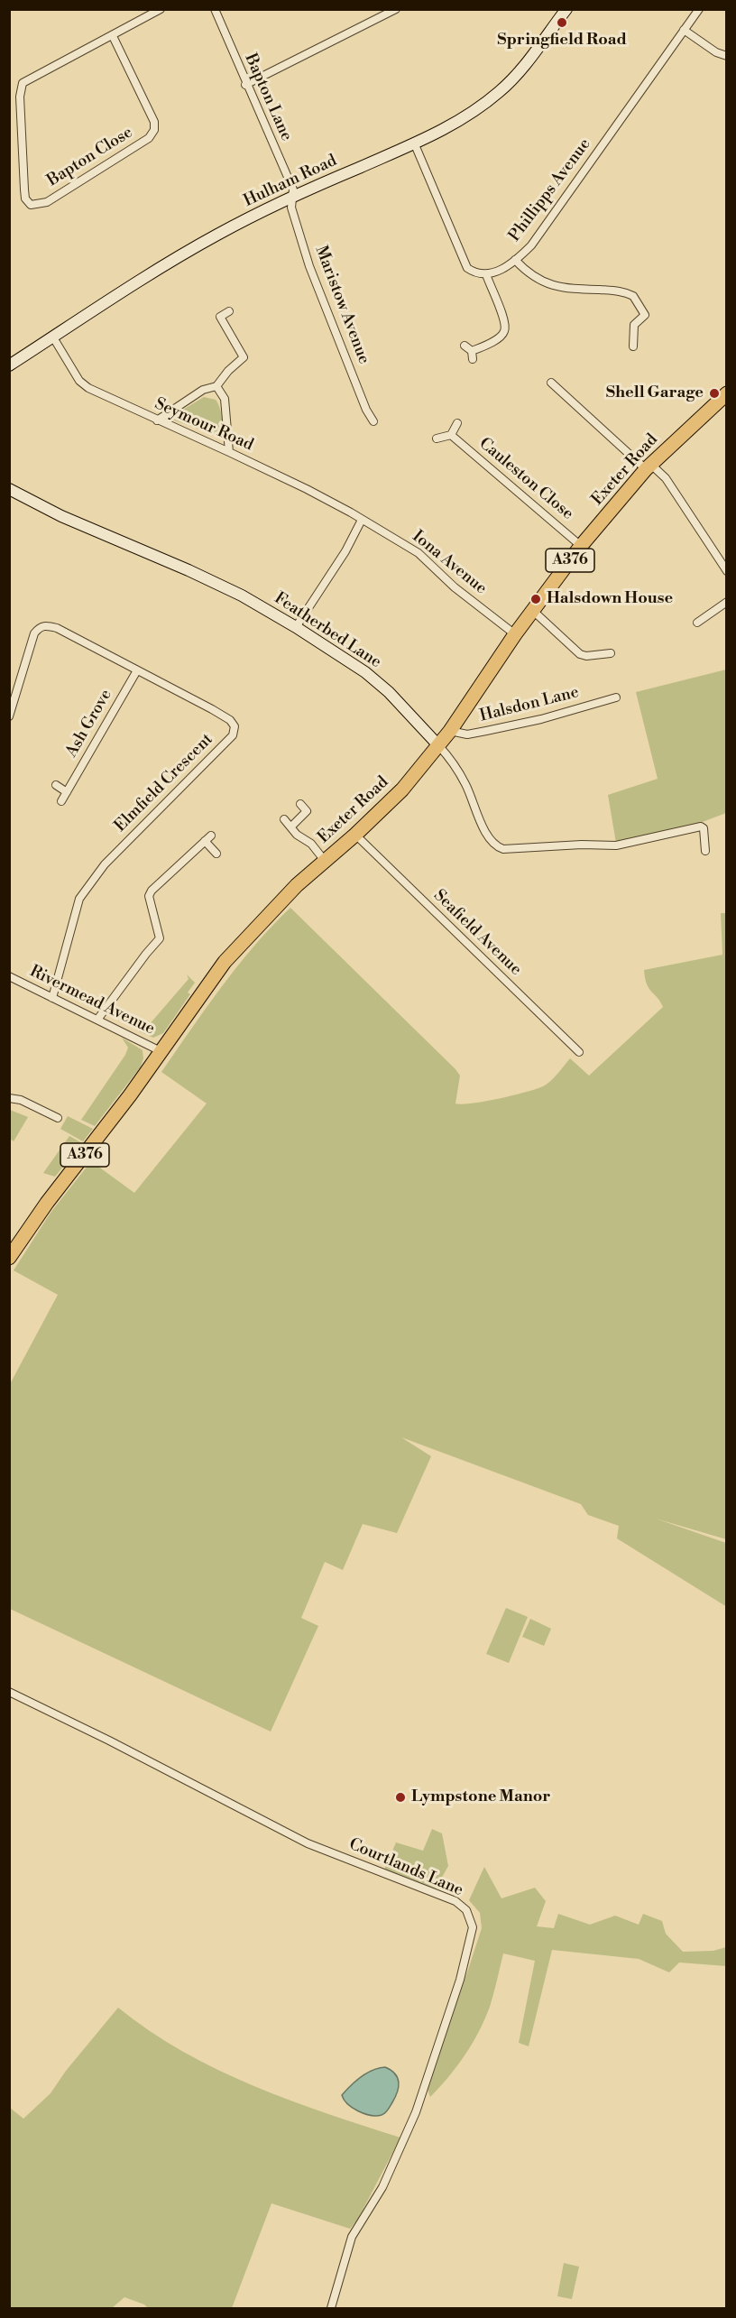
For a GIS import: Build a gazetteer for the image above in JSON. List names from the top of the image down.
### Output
{
  "streets": {
    "highway": ["Exeter Road", "A376"],
    "street": [
      "Bapton Lane",
      "Bapton Close",
      "Hulham Road",
      "Phillipps Avenue",
      "Maristow Avenue",
      "Seymour Road",
      "Cauleston Close",
      "Iona Avenue",
      "Featherbed Lane",
      "Halsdon Lane",
      "Ash Grove",
      "Elmfield Crescent",
      "Seafield Avenue",
      "Rivermead Avenue",
      "Courtlands Lane"
    ]
  },
  "crossings": [
    ["Bapton Lane", "Hulham Road"],
    ["Bapton Lane", "Maristow Avenue"],
    ["Hulham Road", "Maristow Avenue"],
    ["Hulham Road", "Seymour Road"],
    ["Seymour Road", "Iona Avenue"],
    ["Exeter Road", "Cauleston Close"],
    ["Exeter Road", "Iona Avenue"],
    ["Exeter Road", "Featherbed Lane"],
    ["Exeter Road", "Halsdon Lane"],
    ["Exeter Road", "Seafield Avenue"],
    ["Exeter Road", "Rivermead Avenue"],
    ["Ash Grove", "Elmfield Crescent"],
    ["Elmfield Crescent", "Rivermead Avenue"]
  ],
  "places": [
    "Springfield Road",
    "Shell Garage",
    "Halsdown House",
    "Lympstone Manor"
  ]
}
